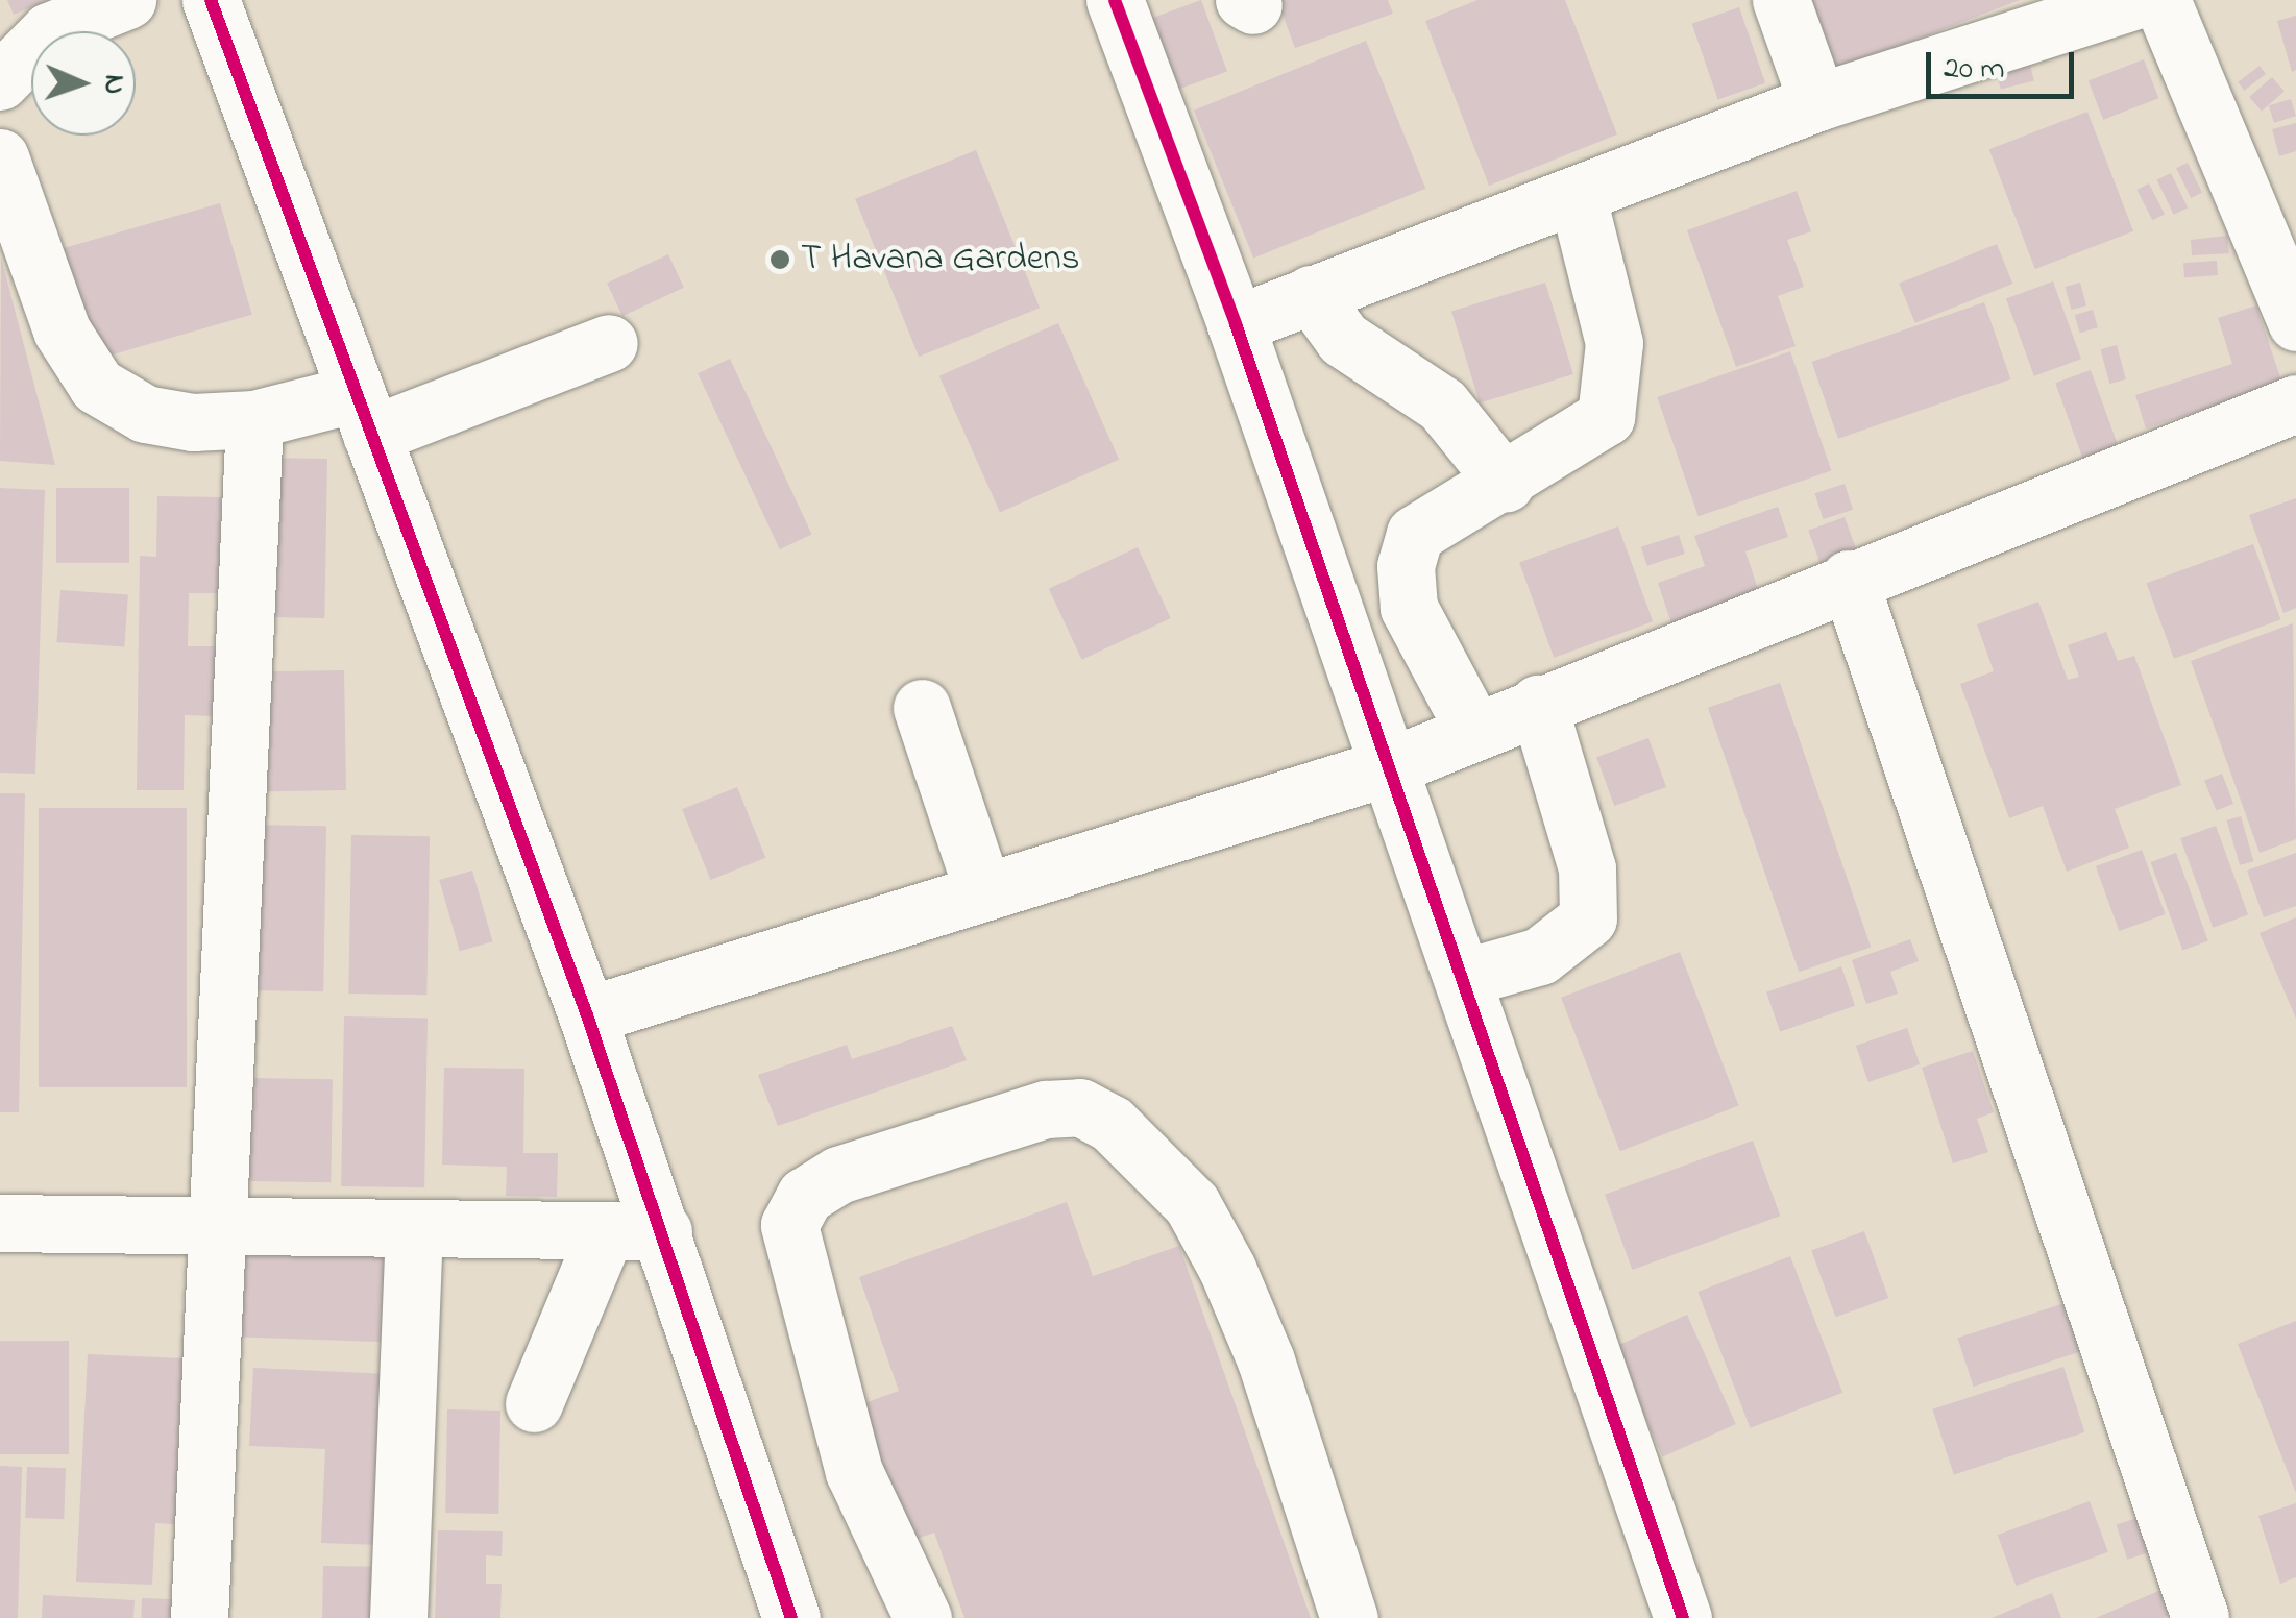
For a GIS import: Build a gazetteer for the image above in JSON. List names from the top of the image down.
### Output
{
  "places": ["T Havana Gardens"],
  "scale_bar": "20 m",
  "north": "right"
}
